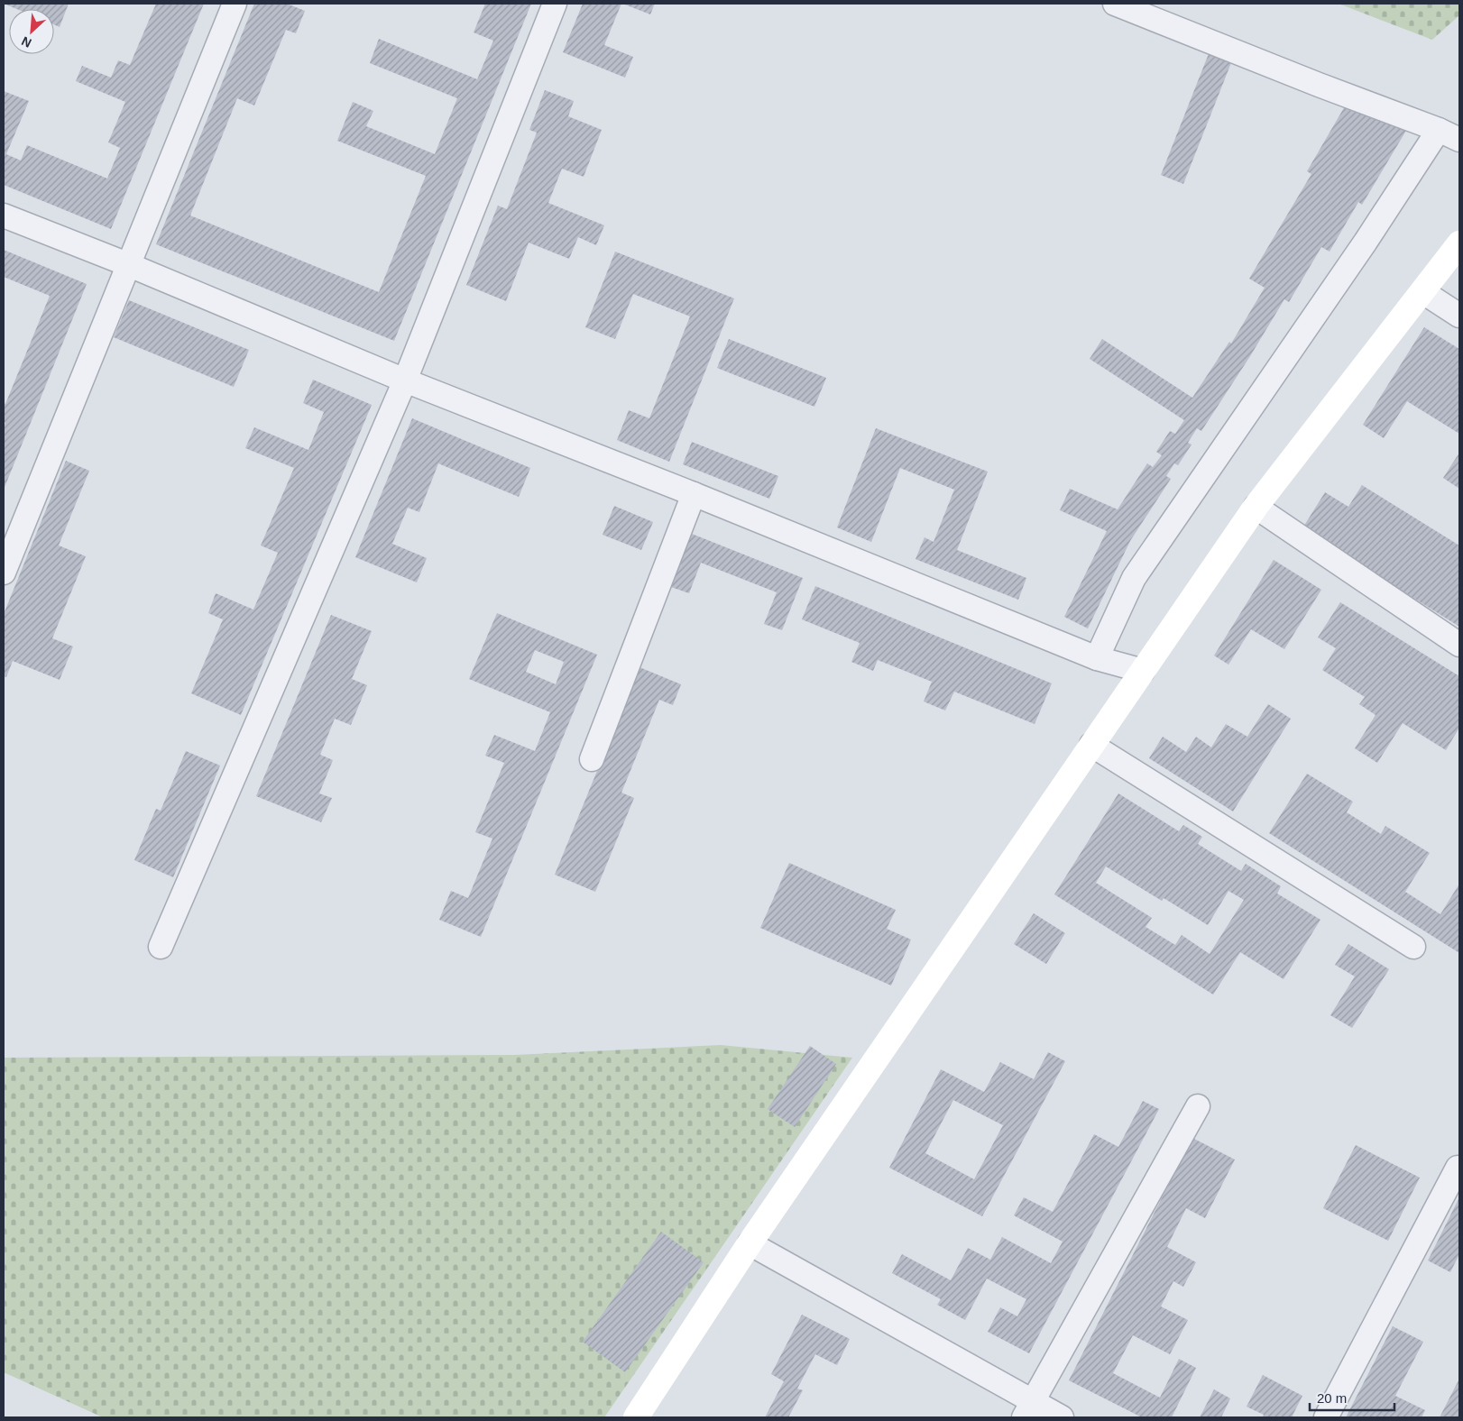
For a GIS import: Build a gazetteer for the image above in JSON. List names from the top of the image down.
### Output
{
  "scale_bar": "20 m",
  "north": "bottom left"
}
